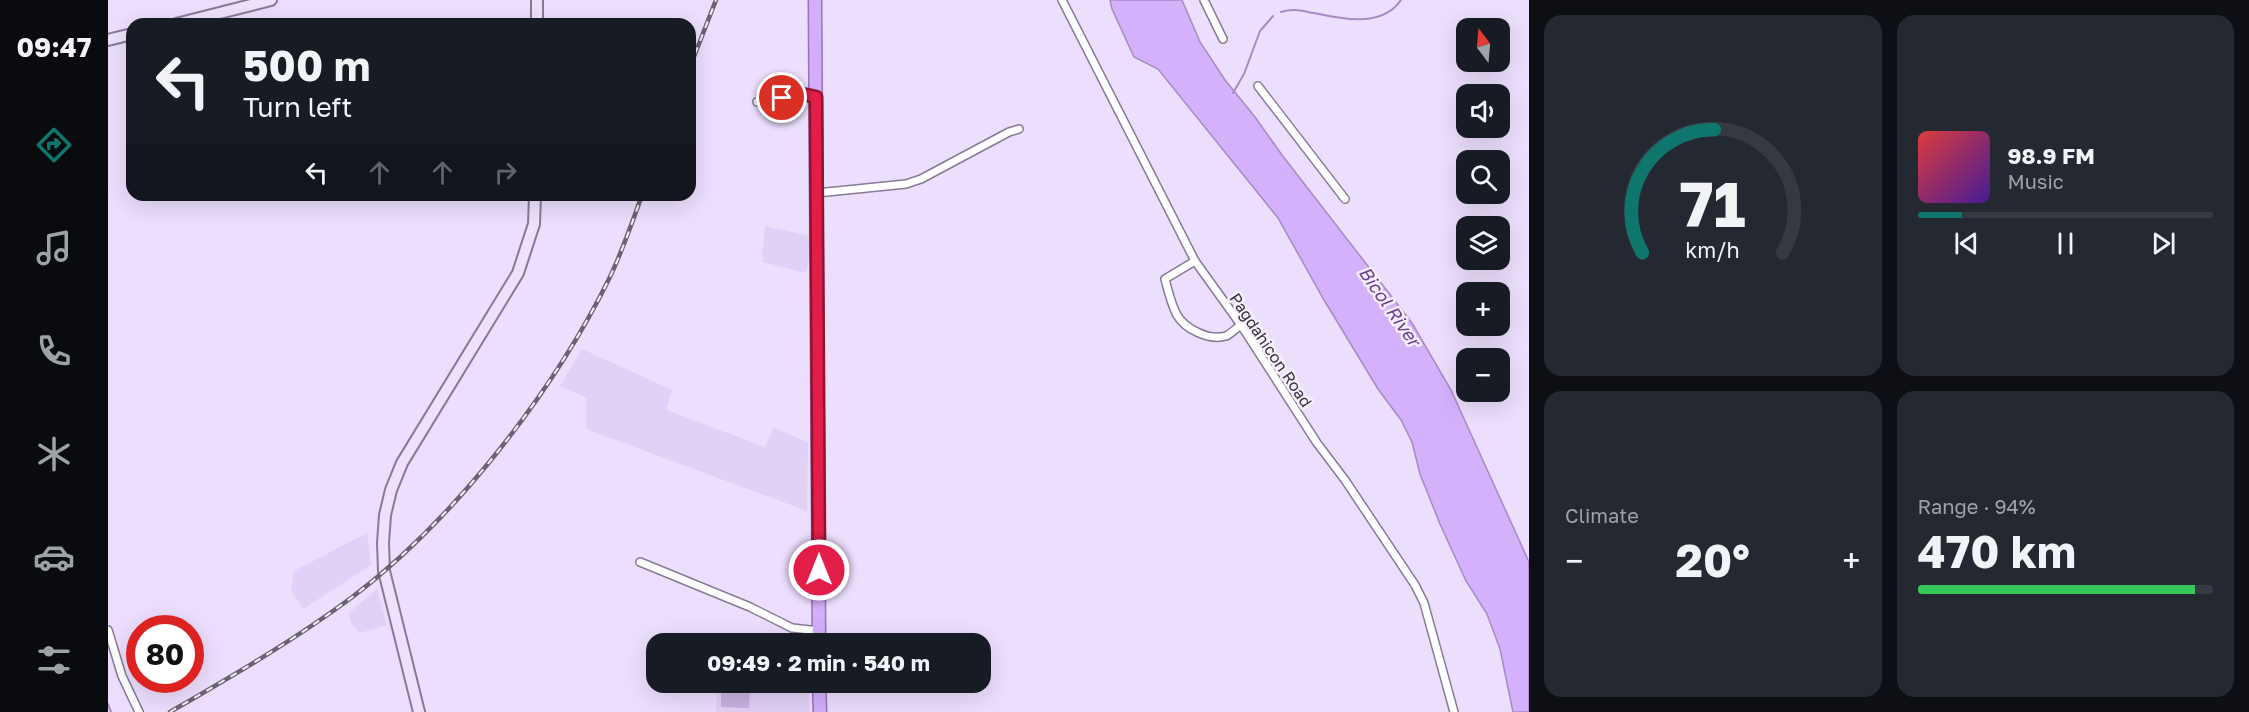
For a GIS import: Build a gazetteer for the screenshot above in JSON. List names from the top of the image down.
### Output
{
  "streets": {
    "street": ["Pagdahicon Road"]
  },
  "water": ["Bicol River"],
  "north": "top",
  "page": {
    "tabs": "09:47",
    "map_buttons": ["+", "−"],
    "turn": ["500 m", "Turn left"],
    "song": ["98.9 FM", "Music"],
    "tile": [
      "Climate",
      ["Range · 94%", "470 km"]
    ],
    "heat": ["−", "20°", "+"],
    "limit": "80",
    "trip": "09:49 · 2 min · 540 m",
    "gauge": ["71", "km/h"]
  }
}
